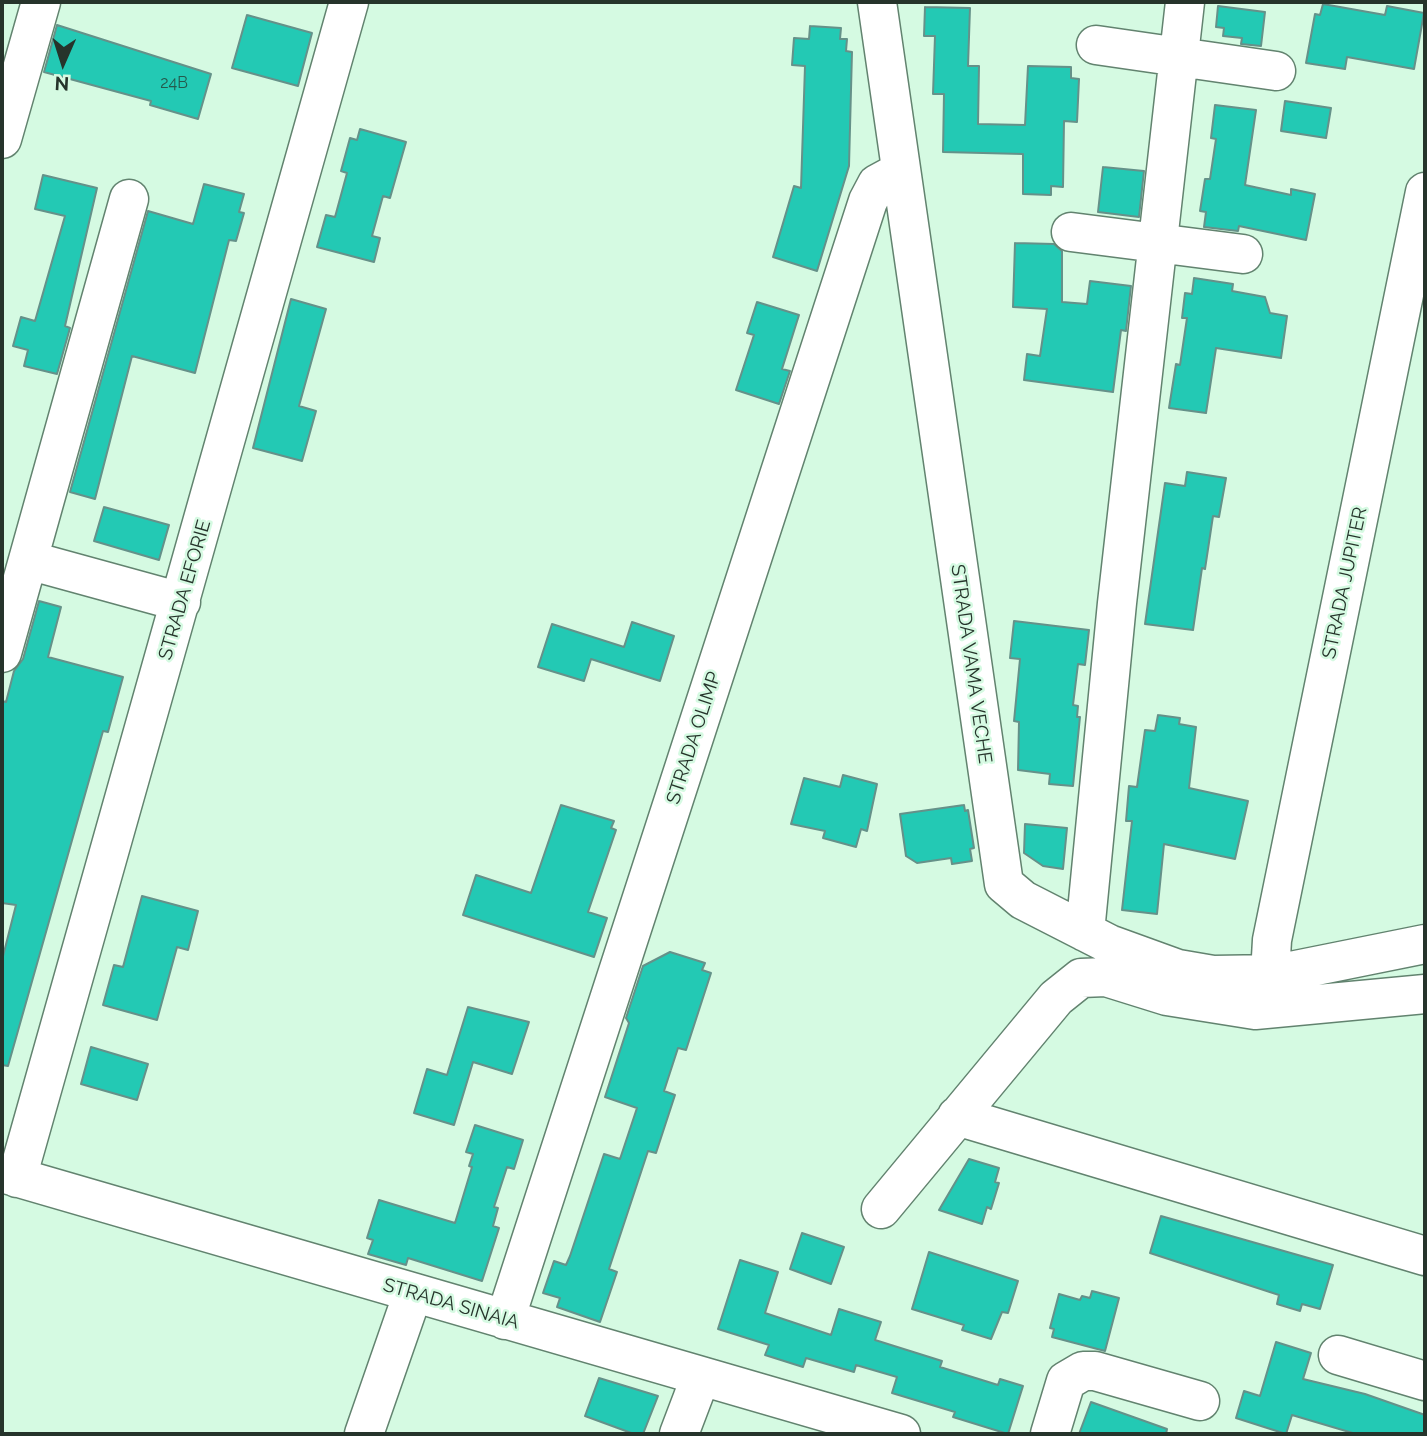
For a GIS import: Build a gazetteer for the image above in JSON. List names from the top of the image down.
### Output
{
  "streets": {
    "street": [
      "STRADA JUPITER",
      "STRADA EFORIE",
      "STRADA VAMA VECHE",
      "STRADA OLIMP",
      "STRADA SINAIA"
    ]
  },
  "crossings": [
    ["STRADA JUPITER", "STRADA VAMA VECHE"],
    ["STRADA EFORIE", "STRADA SINAIA"],
    ["STRADA VAMA VECHE", "STRADA OLIMP"],
    ["STRADA OLIMP", "STRADA SINAIA"]
  ],
  "house_numbers": ["24B"],
  "north": "bottom"
}
